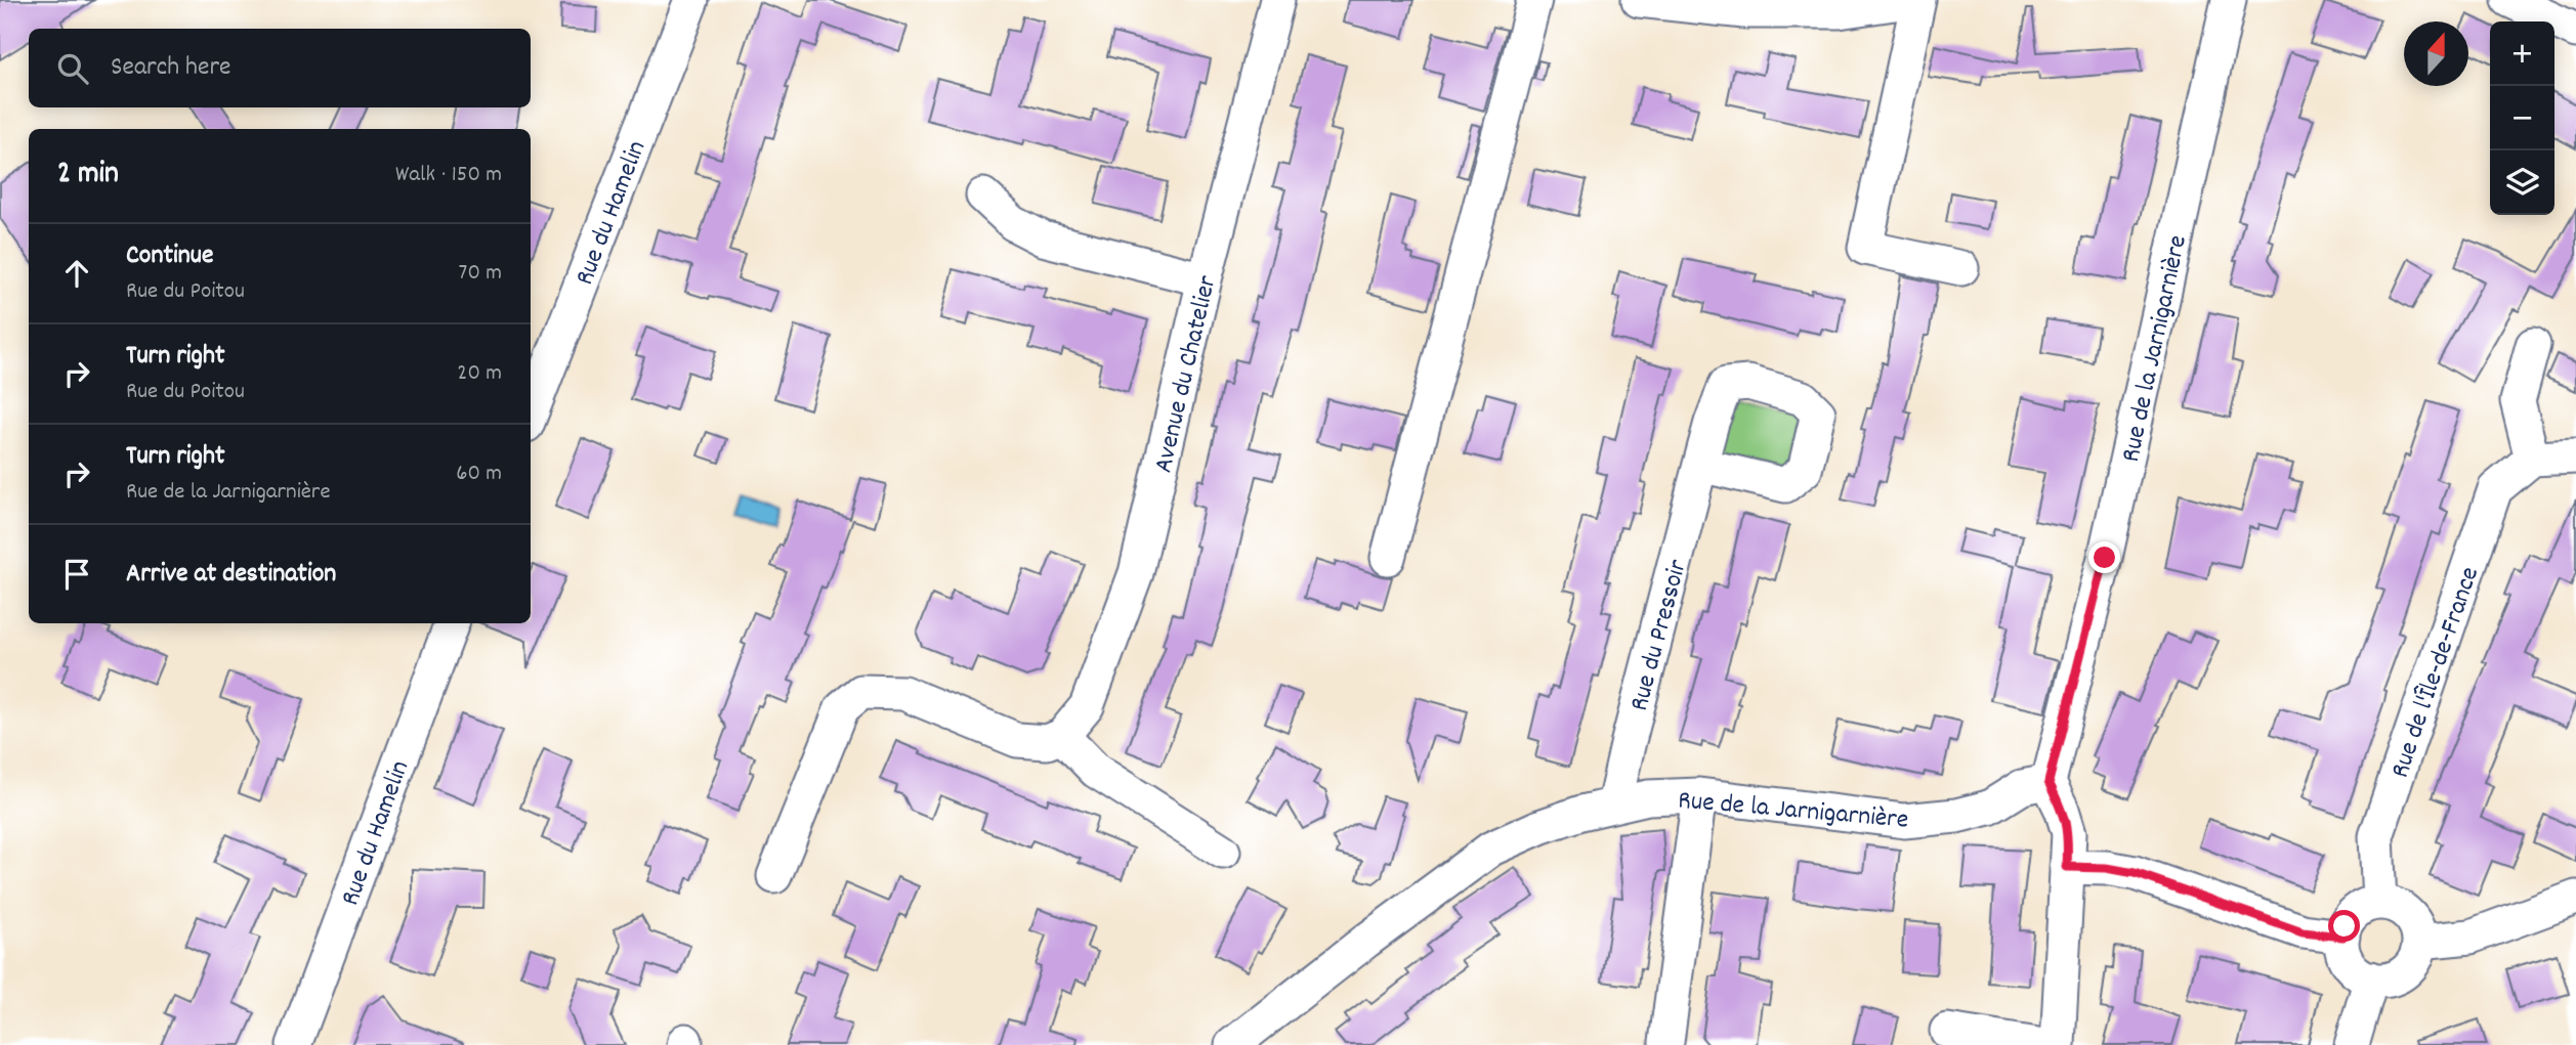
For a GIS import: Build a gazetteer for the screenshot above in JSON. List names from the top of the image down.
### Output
{
  "streets": {
    "street": [
      "Rue du Hamelin",
      "Rue de la Jarnigarnière",
      "Avenue du Chatelier",
      "Rue du Pressoir",
      "Rue de l'Île-de-France"
    ]
  },
  "crossings": [
    ["Rue de la Jarnigarnière", "Rue du Pressoir"]
  ],
  "north": "top",
  "page": {
    "map_buttons": ["+", "−"],
    "search": "Search here",
    "heading": ["2 min", "Walk · 150 m"],
    "list": [
      ["Continue", "Rue du Poitou", "70 m"],
      ["Turn right", "Rue du Poitou", "20 m"],
      ["Turn right", "Rue de la Jarnigarnière", "60 m"],
      "Arrive at destination"
    ]
  }
}
